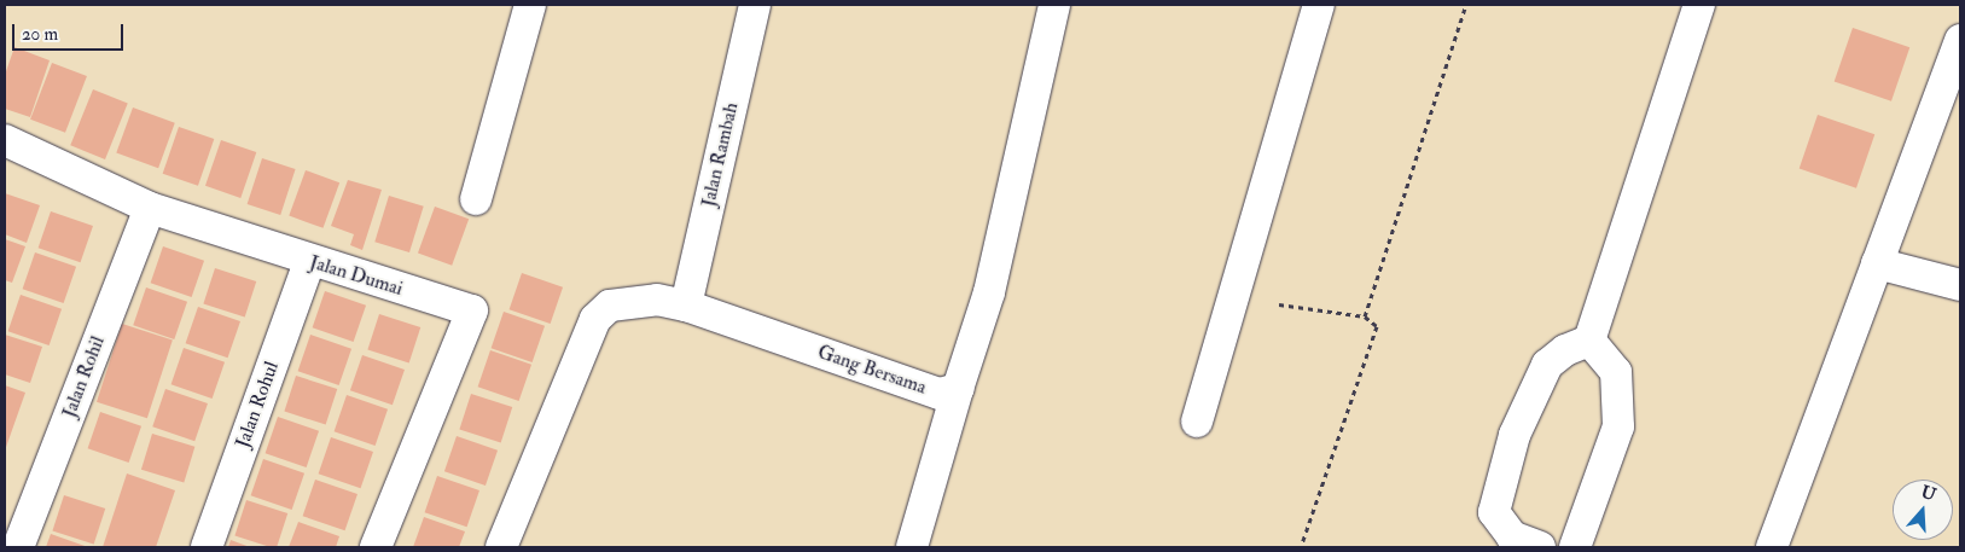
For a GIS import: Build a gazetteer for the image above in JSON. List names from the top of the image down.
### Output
{
  "streets": {
    "street": [
      "Jalan Rambah",
      "Jalan Dumai",
      "Gang Bersama",
      "Jalan Rohil",
      "Jalan Rohul"
    ]
  },
  "crossings": [
    ["Jalan Rambah", "Gang Bersama"],
    ["Jalan Dumai", "Jalan Rohil"],
    ["Jalan Dumai", "Jalan Rohul"]
  ],
  "scale_bar": "20 m",
  "north": "top"
}
